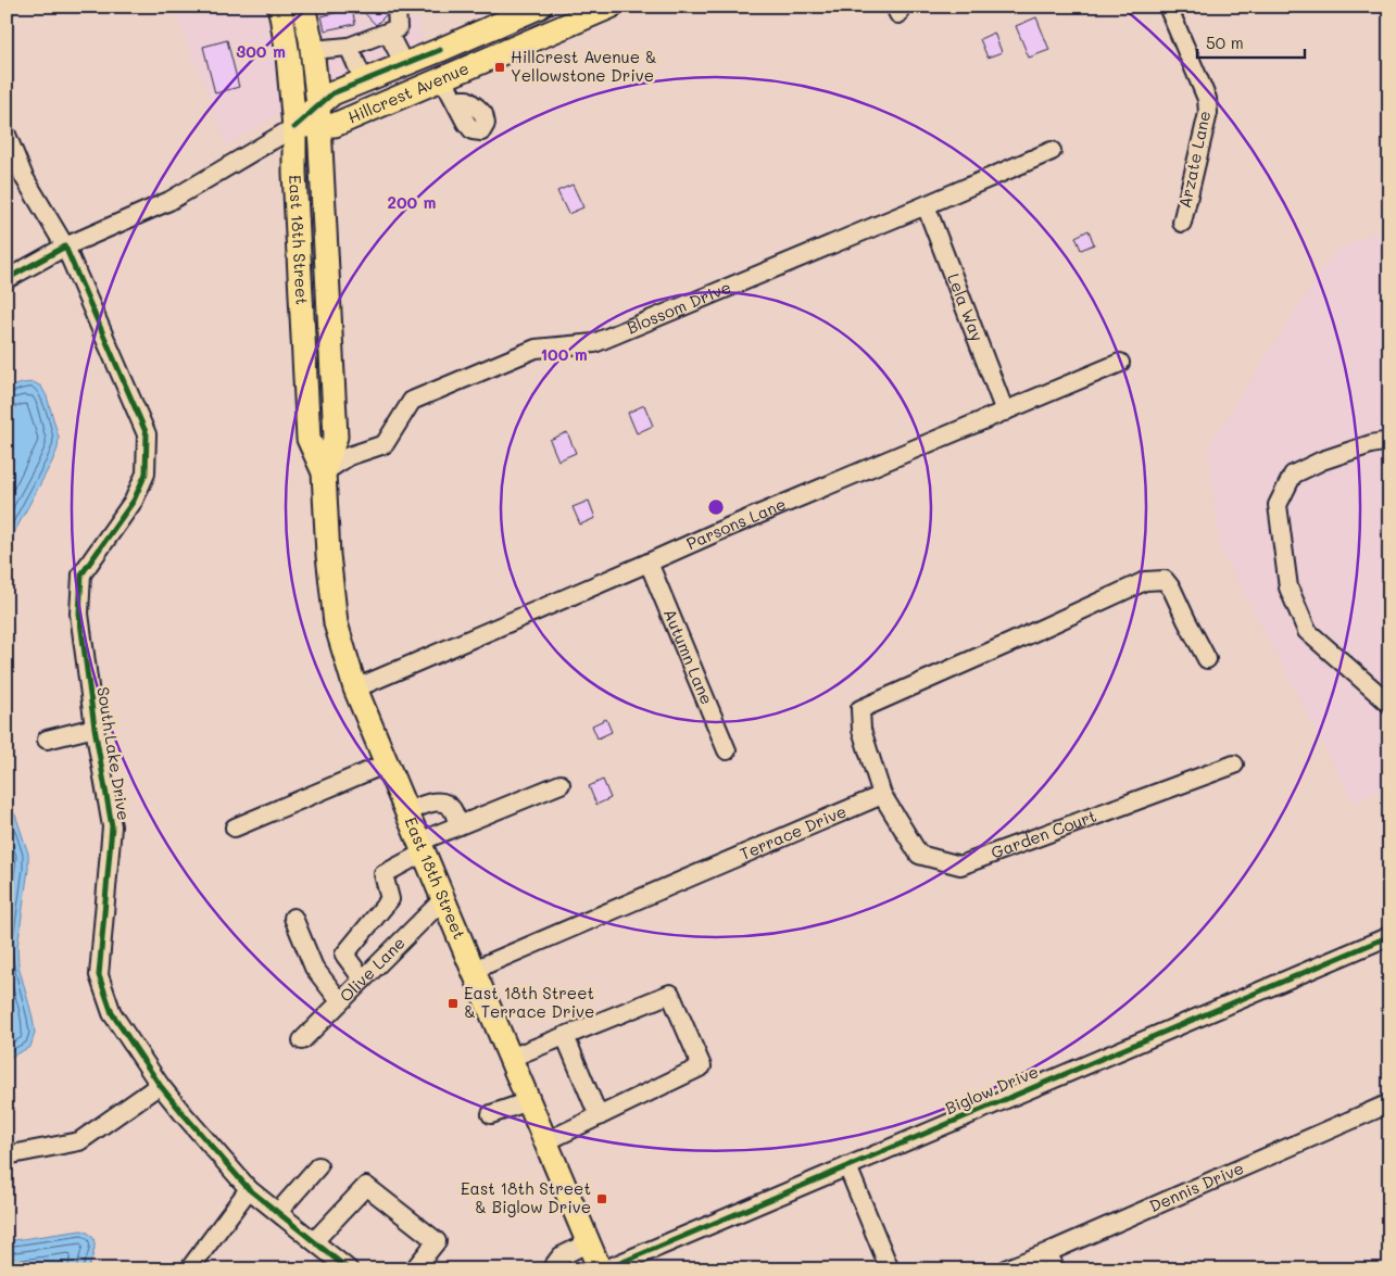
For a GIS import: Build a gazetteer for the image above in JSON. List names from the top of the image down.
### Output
{
  "streets": {
    "main road": ["Hillcrest Avenue", "East 18th Street"],
    "street": [
      "Arzate Lane",
      "Blossom Drive",
      "Lela Way",
      "Parsons Lane",
      "Autumn Lane",
      "South Lake Drive",
      "Terrace Drive",
      "Garden Court",
      "Olive Lane",
      "Biglow Drive",
      "Dennis Drive"
    ]
  },
  "crossings": [
    ["Hillcrest Avenue", "East 18th Street"],
    ["Hillcrest Avenue", "South Lake Drive"],
    ["East 18th Street", "Blossom Drive"],
    ["East 18th Street", "Parsons Lane"],
    ["East 18th Street", "Terrace Drive"],
    ["East 18th Street", "Olive Lane"],
    ["Blossom Drive", "Lela Way"],
    ["Lela Way", "Parsons Lane"],
    ["Parsons Lane", "Autumn Lane"],
    ["Terrace Drive", "Garden Court"]
  ],
  "places": {
    "transit": ["Hillcrest Avenue & Yellowstone Drive", "East 18th Street & Terrace Drive", "East 18th Street & Biglow Drive"]
  },
  "scale_bar": "50 m",
  "rings": ["300 m", "200 m", "100 m"]
}
